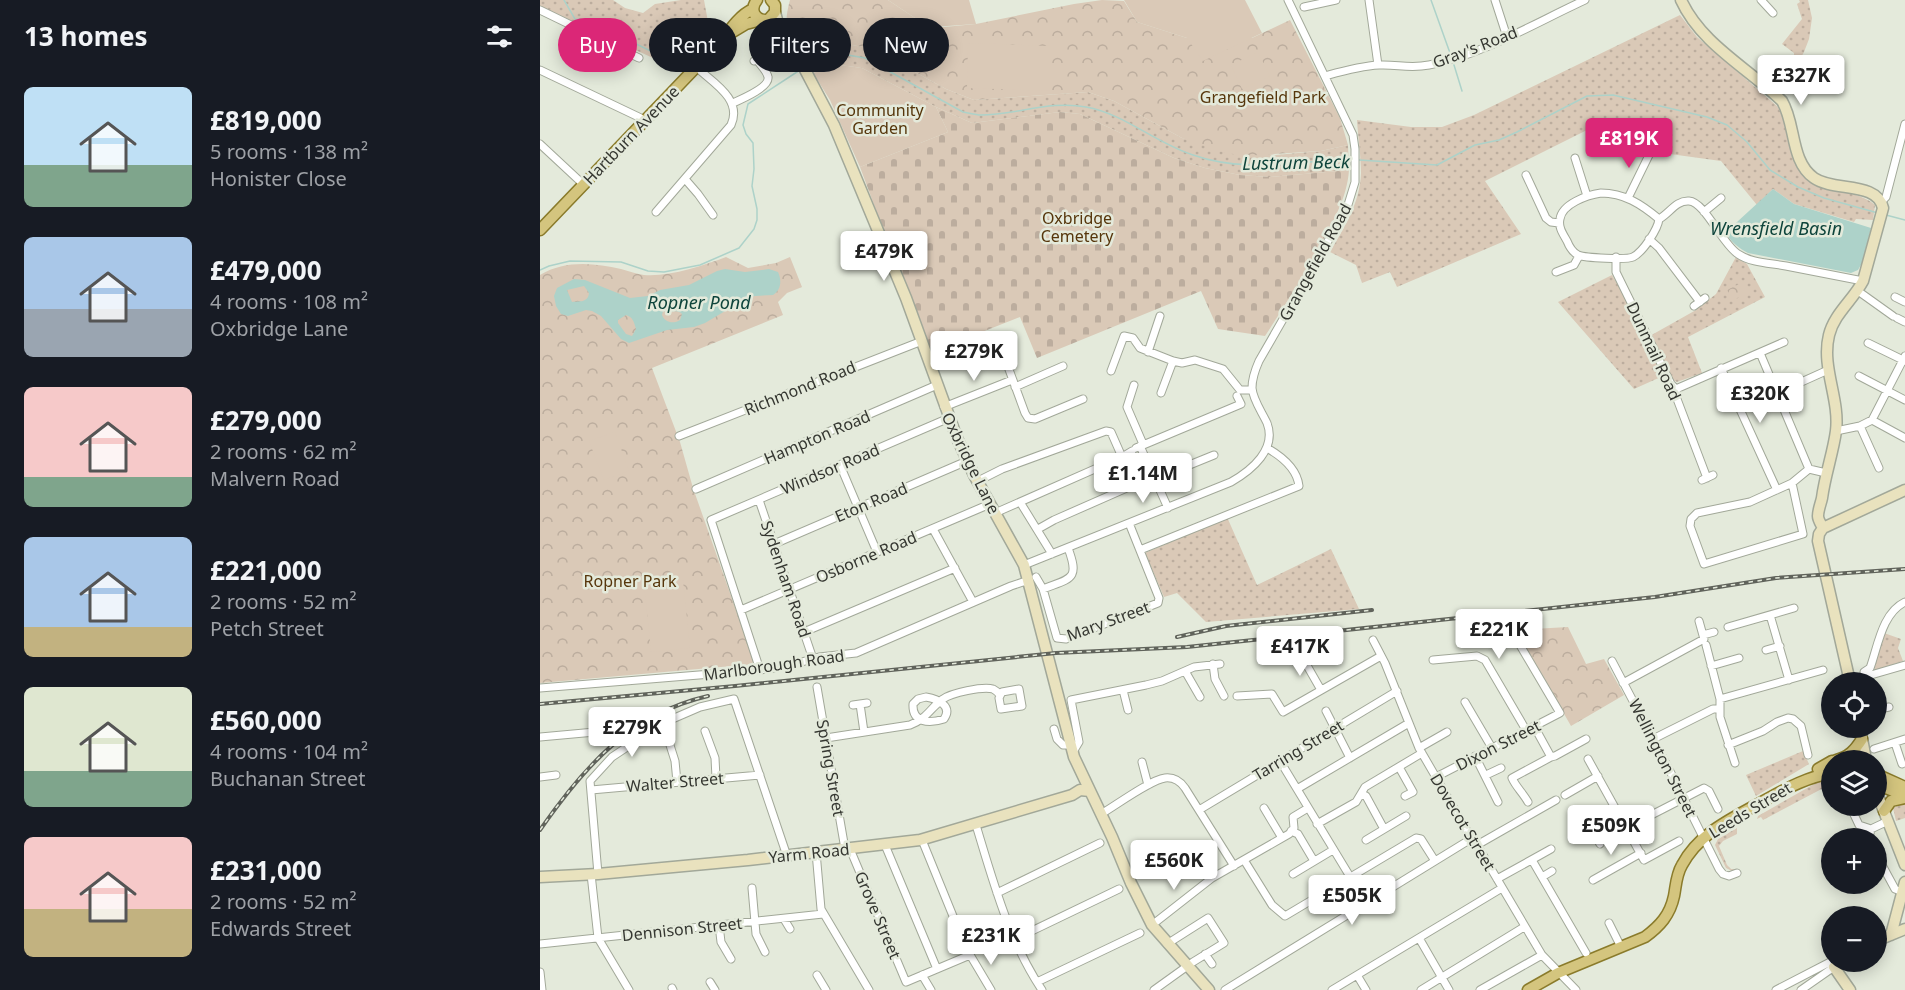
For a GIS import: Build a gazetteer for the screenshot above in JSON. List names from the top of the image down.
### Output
{
  "streets": {
    "main road": ["Hartburn Avenue", "Leeds Street"],
    "street": [
      "Gray's Road",
      "Grangefield Road",
      "Dunmail Road",
      "Richmond Road",
      "Hampton Road",
      "Oxbridge Lane",
      "Windsor Road",
      "Eton Road",
      "Osborne Road",
      "Sydenham Road",
      "Mary Street",
      "Marlborough Road",
      "Dixon Street",
      "Tarring Street",
      "Wellington Street",
      "Spring Street",
      "Walter Street",
      "Dovecot Street",
      "Yarm Road",
      "Grove Street",
      "Dennison Street"
    ]
  },
  "crossings": [
    ["Gray's Road", "Grangefield Road"],
    ["Richmond Road", "Oxbridge Lane"],
    ["Hampton Road", "Oxbridge Lane"],
    ["Oxbridge Lane", "Windsor Road"],
    ["Oxbridge Lane", "Eton Road"],
    ["Oxbridge Lane", "Osborne Road"],
    ["Oxbridge Lane", "Marlborough Road"],
    ["Oxbridge Lane", "Yarm Road"],
    ["Windsor Road", "Osborne Road"],
    ["Windsor Road", "Sydenham Road"],
    ["Eton Road", "Sydenham Road"],
    ["Osborne Road", "Sydenham Road"],
    ["Sydenham Road", "Marlborough Road"],
    ["Dixon Street", "Dovecot Street"],
    ["Tarring Street", "Dovecot Street"],
    ["Wellington Street", "Leeds Street"],
    ["Spring Street", "Yarm Road"],
    ["Spring Street", "Grove Street"],
    ["Leeds Street", "Dovecot Street"],
    ["Yarm Road", "Grove Street"]
  ],
  "water": ["Lustrum Beck", "Wrensfield Basin", "Ropner Pond"],
  "parks": [
    "Grangefield Park",
    "Community Garden",
    "Oxbridge Cemetery",
    "Ropner Park"
  ],
  "page": {
    "heading": "13 homes",
    "chip": [
      "Buy",
      "Rent",
      "Filters",
      "New"
    ],
    "price": [
      "£327K",
      "£819K",
      "£479K",
      "£279K",
      "£320K",
      "£1.14M",
      "£221K",
      "£417K",
      "£279K",
      "£509K",
      "£560K",
      "£505K",
      "£231K"
    ],
    "list": [
      {
        "name": "£819,000",
        "note": "5 rooms · 138 m² · Honister Close"
      },
      {
        "name": "£479,000",
        "note": "4 rooms · 108 m² · Oxbridge Lane"
      },
      {
        "name": "£279,000",
        "note": "2 rooms · 62 m² · Malvern Road"
      },
      {
        "name": "£221,000",
        "note": "2 rooms · 52 m² · Petch Street"
      },
      {
        "name": "£560,000",
        "note": "4 rooms · 104 m² · Buchanan Street"
      },
      {
        "name": "£231,000",
        "note": "2 rooms · 52 m² · Edwards Street"
      }
    ],
    "map_buttons": ["+", "−"]
  }
}
